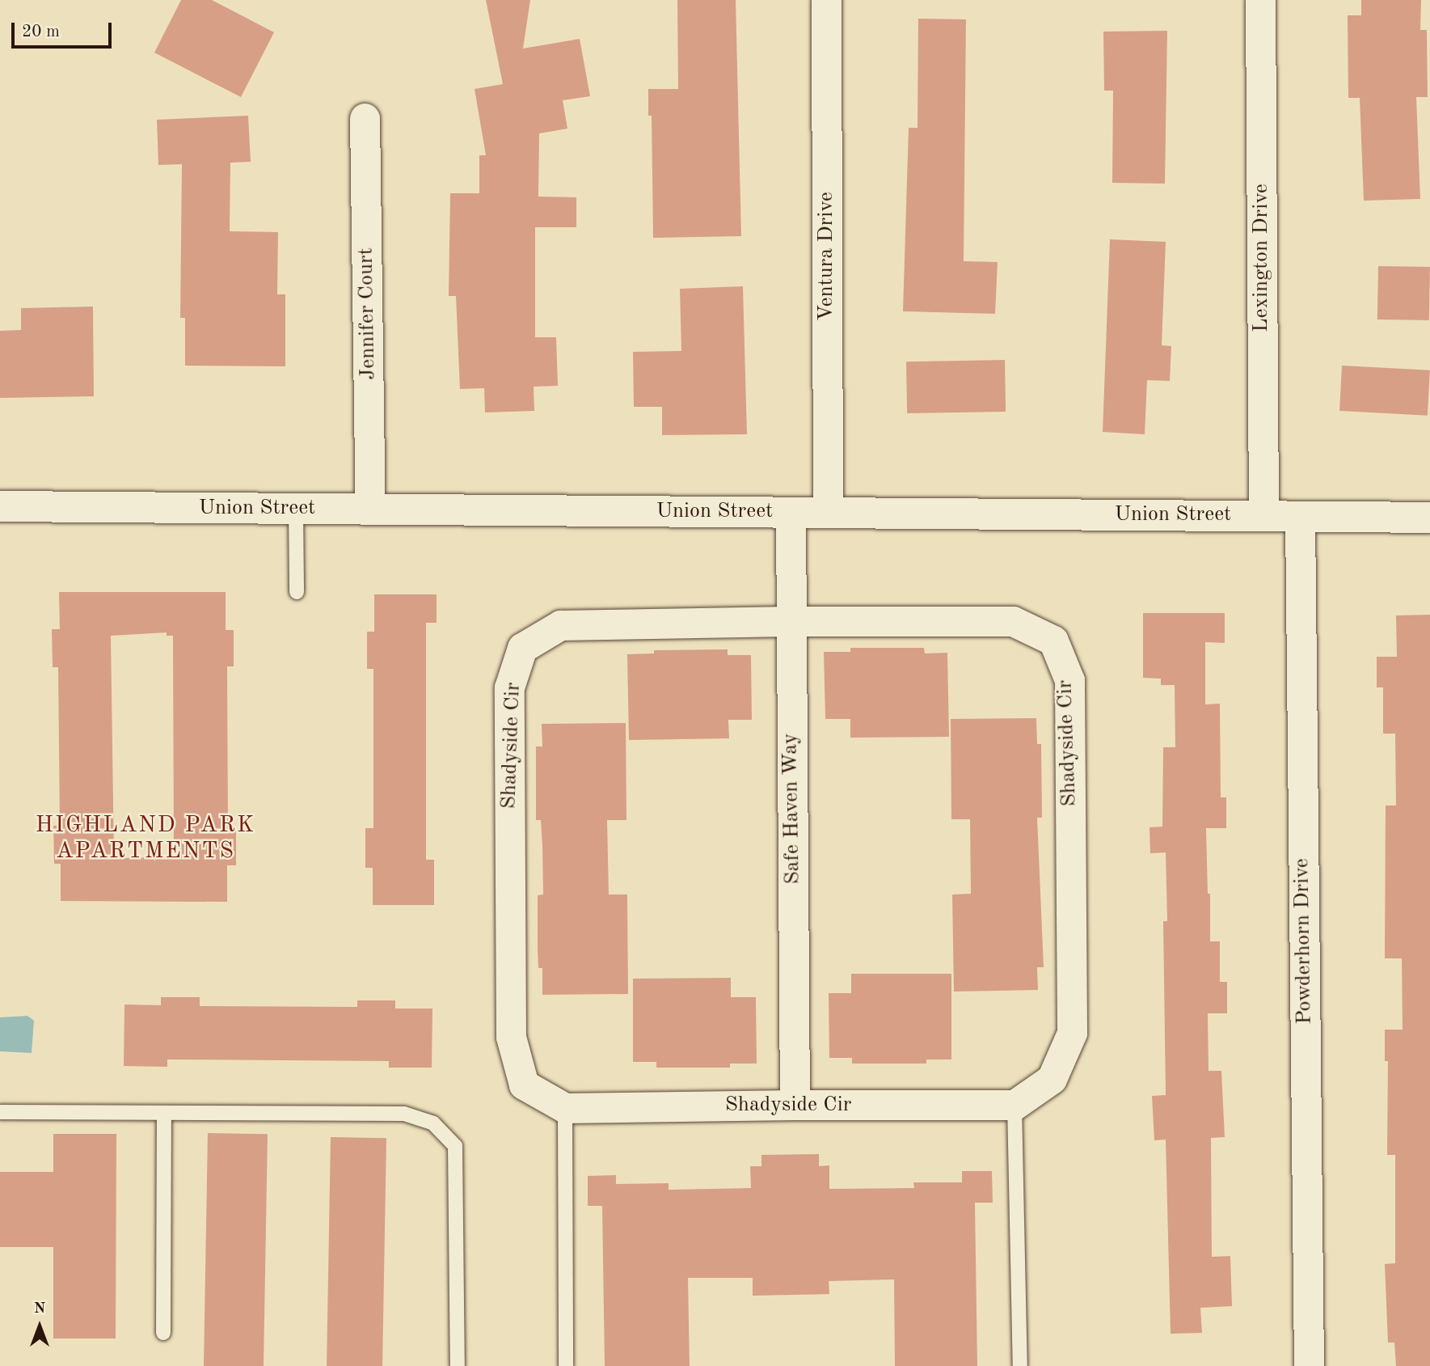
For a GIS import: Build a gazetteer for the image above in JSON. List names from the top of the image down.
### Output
{
  "streets": {
    "street": [
      "Ventura Drive",
      "Lexington Drive",
      "Jennifer Court",
      "Union Street",
      "Shadyside Cir",
      "Safe Haven Way",
      "Powderhorn Drive"
    ]
  },
  "crossings": [
    ["Ventura Drive", "Union Street"],
    ["Lexington Drive", "Union Street"],
    ["Jennifer Court", "Union Street"],
    ["Union Street", "Safe Haven Way"],
    ["Union Street", "Powderhorn Drive"],
    ["Shadyside Cir", "Safe Haven Way"]
  ],
  "districts": ["HIGHLAND PARK APARTMENTS"],
  "scale_bar": "20 m",
  "north": "top"
}
